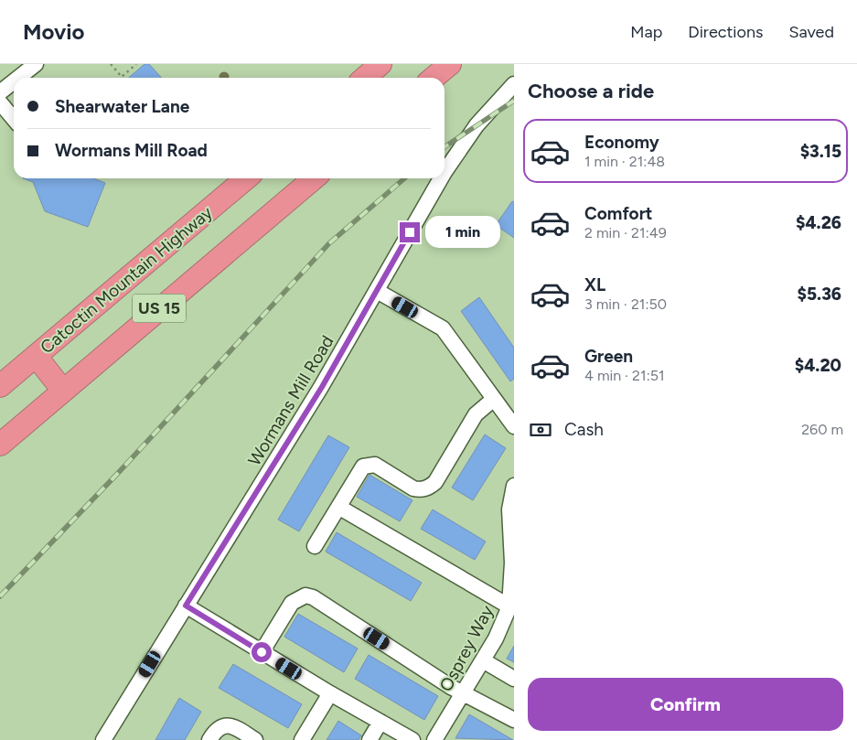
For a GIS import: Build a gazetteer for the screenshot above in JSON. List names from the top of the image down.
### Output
{
  "streets": {
    "highway": ["Catoctin Mountain Highway", "US 15"],
    "street": ["Wormans Mill Road", "Osprey Way"]
  },
  "page": {
    "header": "Movio",
    "nav": ["Map", "Directions", "Saved"],
    "heading": "Choose a ride",
    "banner": ["Shearwater Lane", "Wormans Mill Road"],
    "list": [
      {
        "name": "Economy",
        "note": "1 min · 21:48",
        "value": "$3.15"
      },
      {
        "name": "Comfort",
        "note": "2 min · 21:49",
        "value": "$4.26"
      },
      {
        "name": "XL",
        "note": "3 min · 21:50",
        "value": "$5.36"
      },
      {
        "name": "Green",
        "note": "4 min · 21:51",
        "value": "$4.20"
      }
    ],
    "bubble": "1 min",
    "pay": ["Cash", "260 m"],
    "buttons": "Confirm"
  }
}
